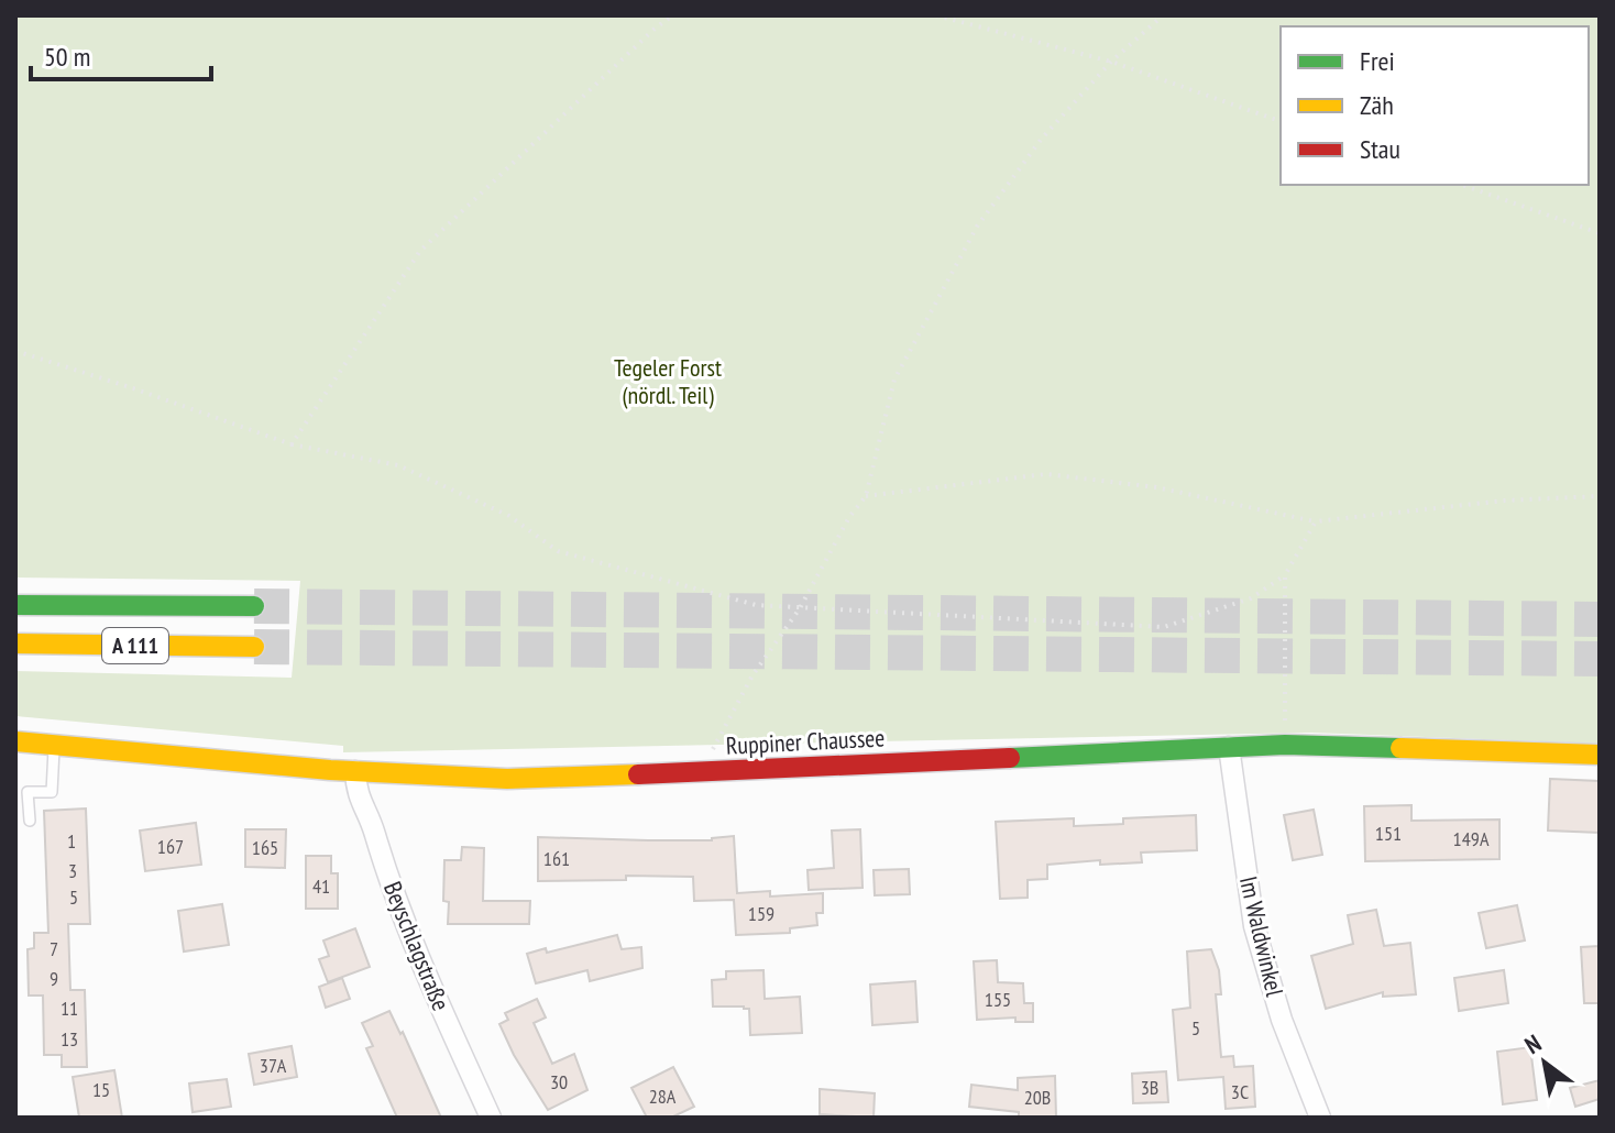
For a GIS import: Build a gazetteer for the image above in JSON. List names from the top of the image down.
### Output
{
  "streets": {
    "main road": ["A 111", "Ruppiner Chaussee"],
    "street": ["Im Waldwinkel", "Beyschlagstraße"]
  },
  "crossings": [
    ["Ruppiner Chaussee", "Im Waldwinkel"],
    ["Ruppiner Chaussee", "Beyschlagstraße"]
  ],
  "parks": ["Tegeler Forst (nördl. Teil)"],
  "house_numbers": [
    "151",
    "149A",
    "1",
    "167",
    "165",
    "161",
    "3",
    "41",
    "5",
    "159",
    "7",
    "9",
    "155",
    "11",
    "5",
    "13",
    "37A",
    "30",
    "3B",
    "15",
    "3C",
    "28A",
    "20B"
  ],
  "legend": ["Frei", "Zäh", "Stau"],
  "scale_bar": "50 m",
  "north": "top left"
}
